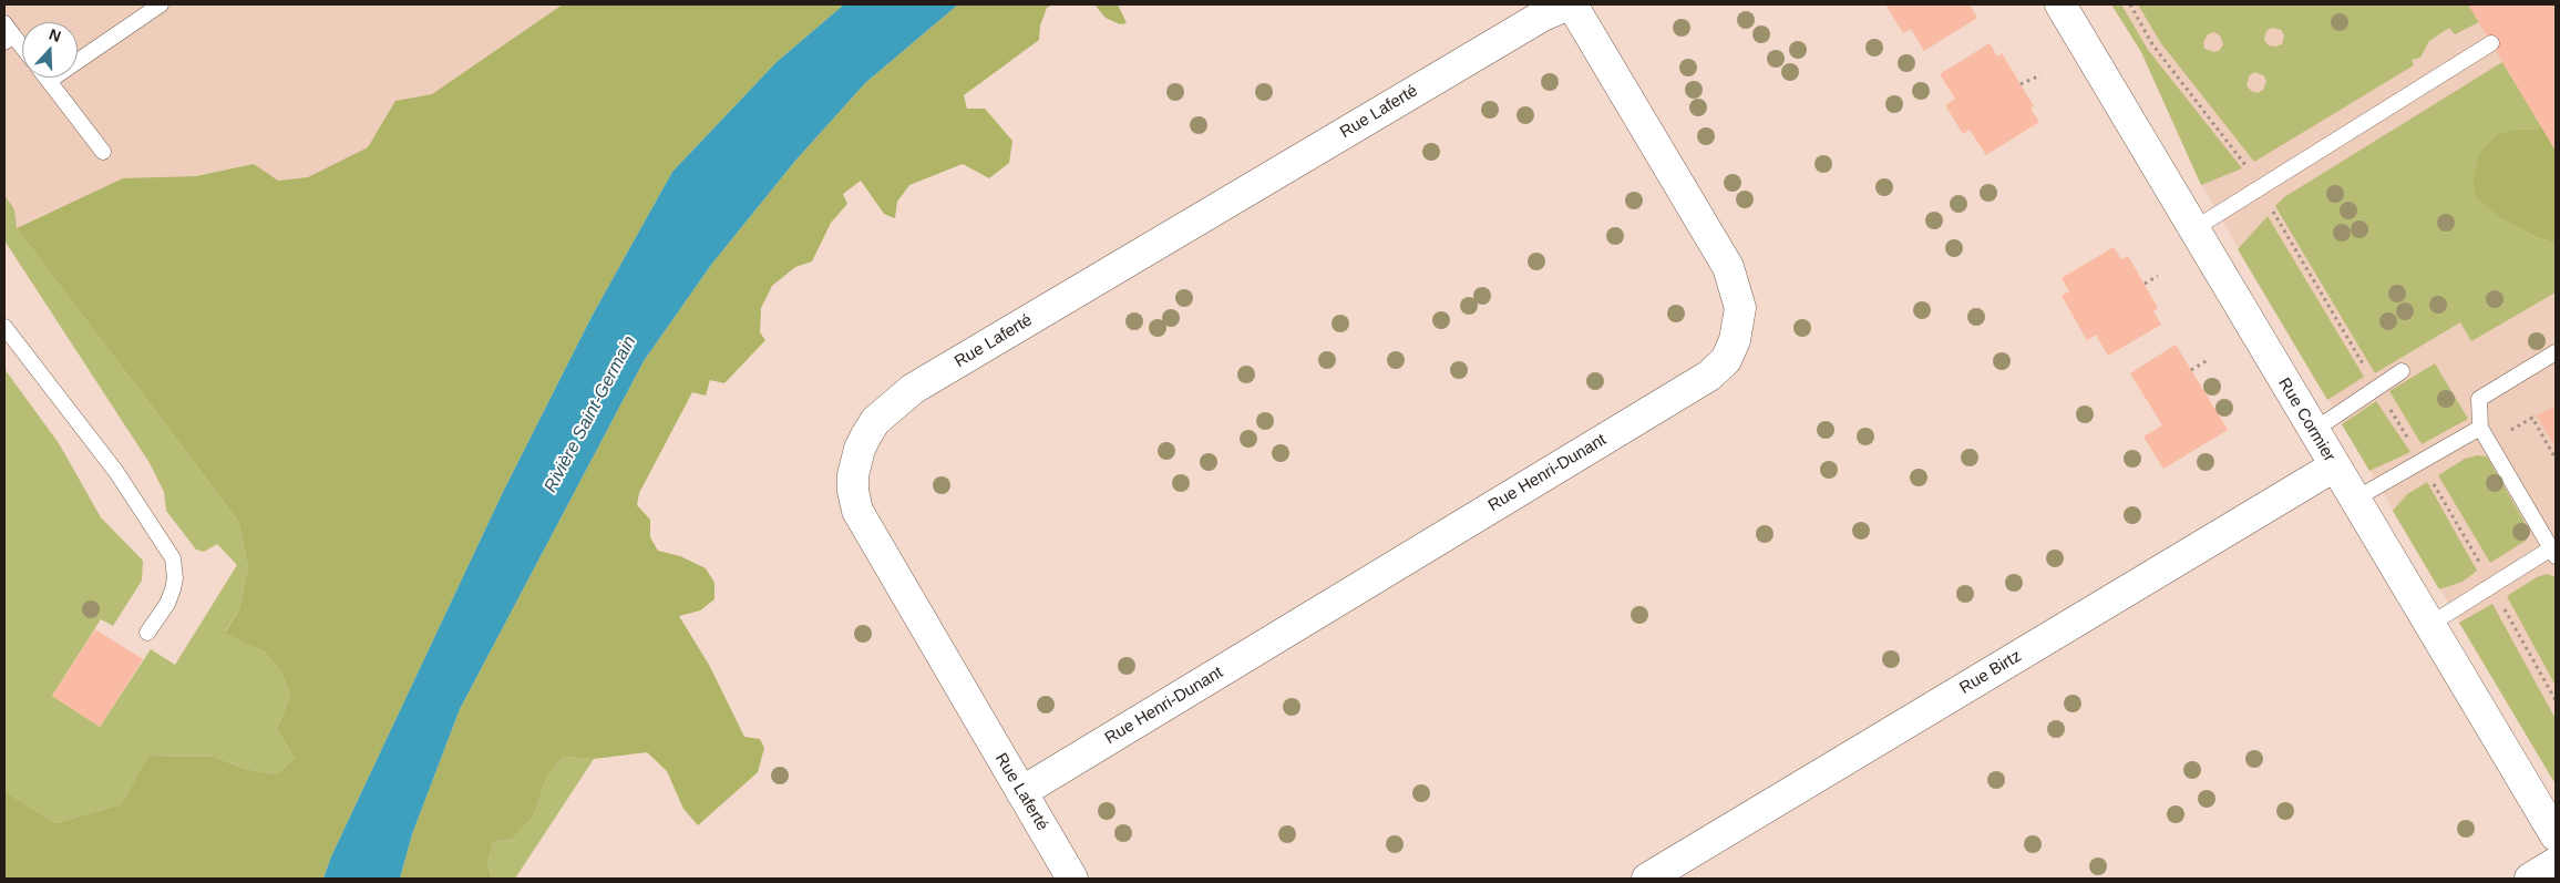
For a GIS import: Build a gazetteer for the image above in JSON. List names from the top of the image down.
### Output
{
  "streets": {
    "street": [
      "Rue Laferté",
      "Rue Cormier",
      "Rue Henri-Dunant",
      "Rue Birtz"
    ]
  },
  "crossings": [
    ["Rue Laferté", "Rue Henri-Dunant"],
    ["Rue Cormier", "Rue Birtz"]
  ],
  "water": ["Rivière Saint-Germain"],
  "north": "top"
}
